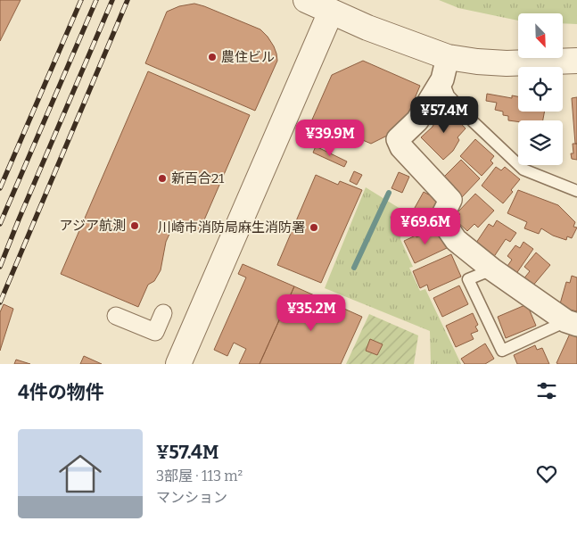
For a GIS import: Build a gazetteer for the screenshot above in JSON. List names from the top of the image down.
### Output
{
  "places": [
    "農住ビル",
    "新百合21",
    "アジア航測",
    "川崎市消防局麻生消防署"
  ],
  "north": "bottom right",
  "page": {
    "price": [
      "¥57.4M",
      "¥39.9M",
      "¥69.6M",
      "¥35.2M"
    ],
    "heading": "4件の物件",
    "list": [
      {
        "name": "¥57.4M",
        "note": "3部屋 · 113 m² · マンション"
      }
    ]
  }
}
